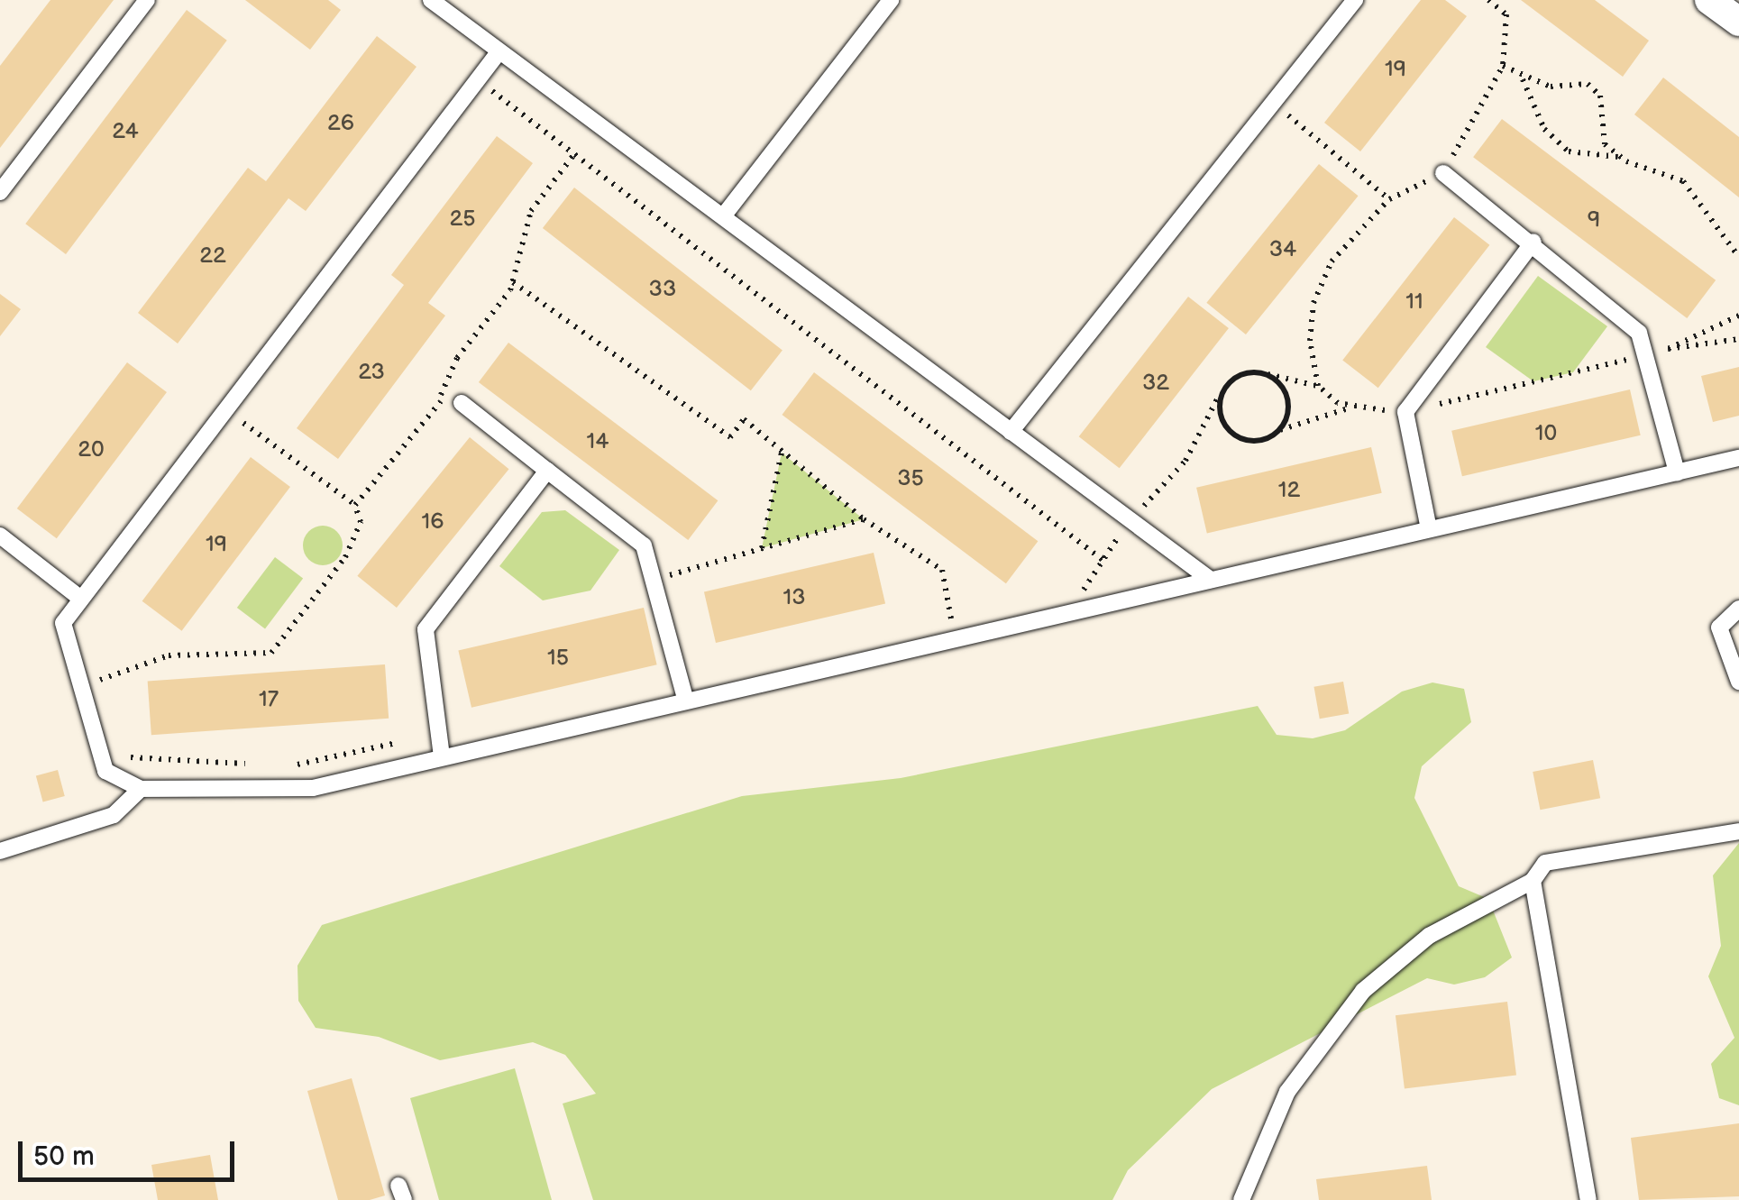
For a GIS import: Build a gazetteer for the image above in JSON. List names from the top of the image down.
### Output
{
  "house_numbers": [
    "19",
    "26",
    "24",
    "25",
    "9",
    "34",
    "22",
    "33",
    "11",
    "23",
    "32",
    "10",
    "14",
    "20",
    "35",
    "12",
    "16",
    "19",
    "13",
    "15",
    "17"
  ],
  "scale_bar": "50 m"
}
